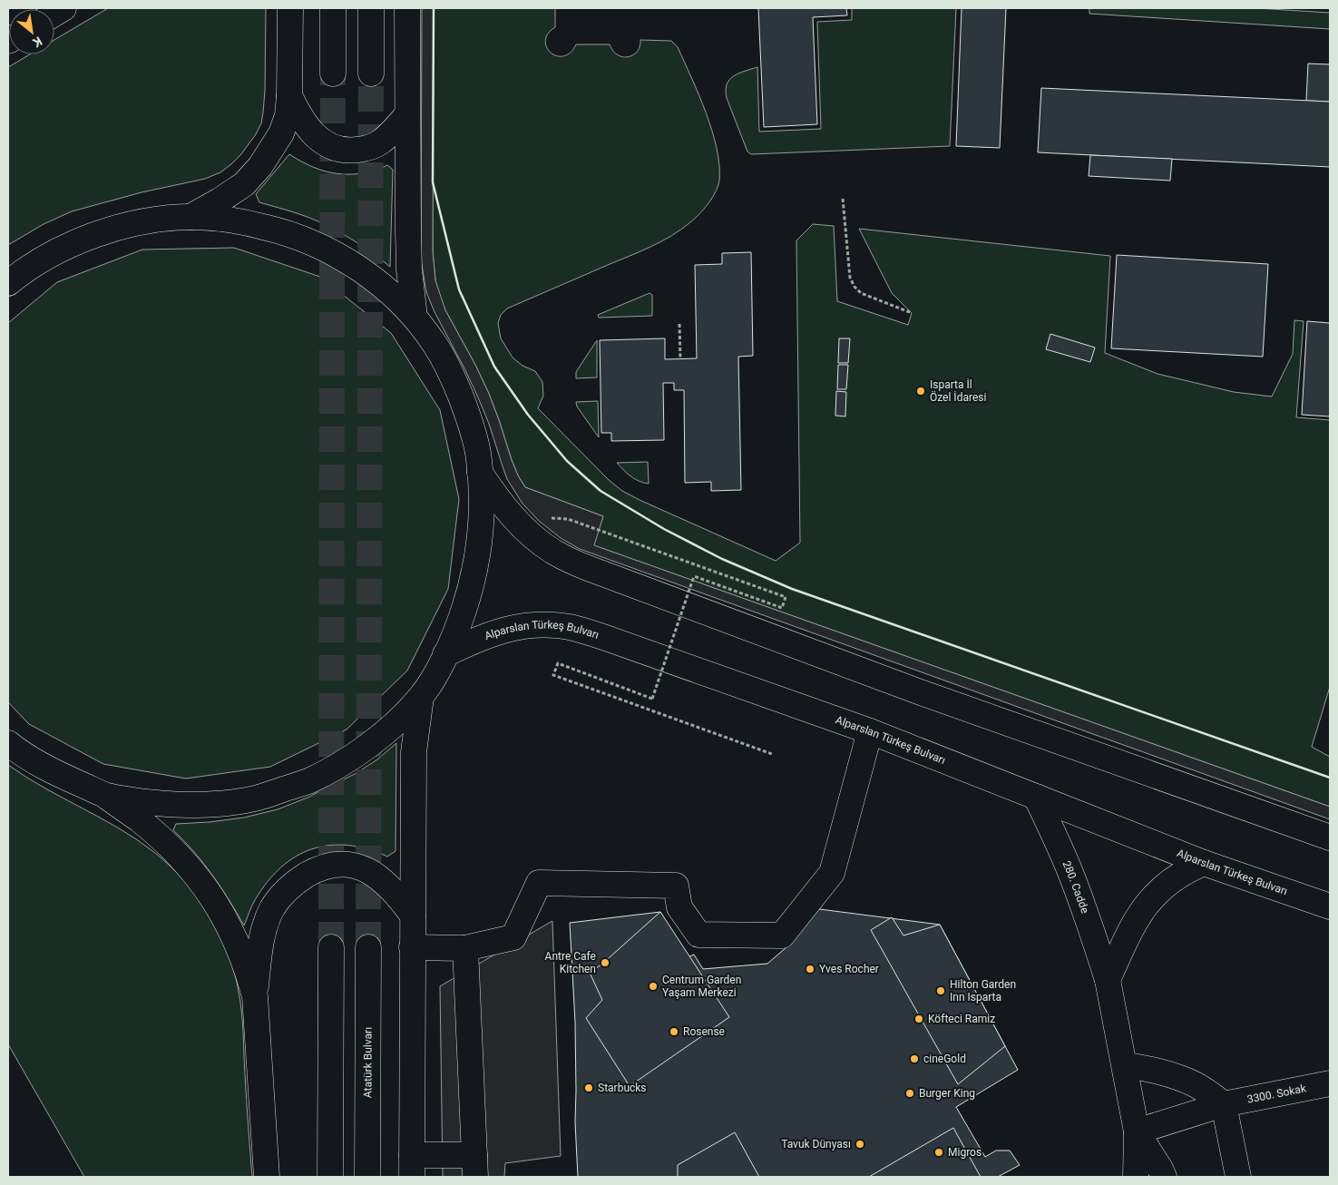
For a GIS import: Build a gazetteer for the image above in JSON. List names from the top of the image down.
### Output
{
  "streets": {
    "main road": [
      "Alparslan Türkeş Bulvarı",
      "280. Cadde",
      "Atatürk Bulvarı",
      "3300. Sokak"
    ]
  },
  "crossings": [
    ["Alparslan Türkeş Bulvarı", "280. Cadde"],
    ["280. Cadde", "3300. Sokak"]
  ],
  "places": [
    "Isparta İl Özel İdaresi",
    "Antre Cafe Kitchen",
    "Yves Rocher",
    "Centrum Garden Yaşam Merkezi",
    "Hilton Garden Inn Isparta",
    "Köfteci Ramiz",
    "Rosense",
    "cineGold",
    "Starbucks",
    "Burger King",
    "Tavuk Dünyası",
    "Migros"
  ],
  "north": "bottom right"
}
